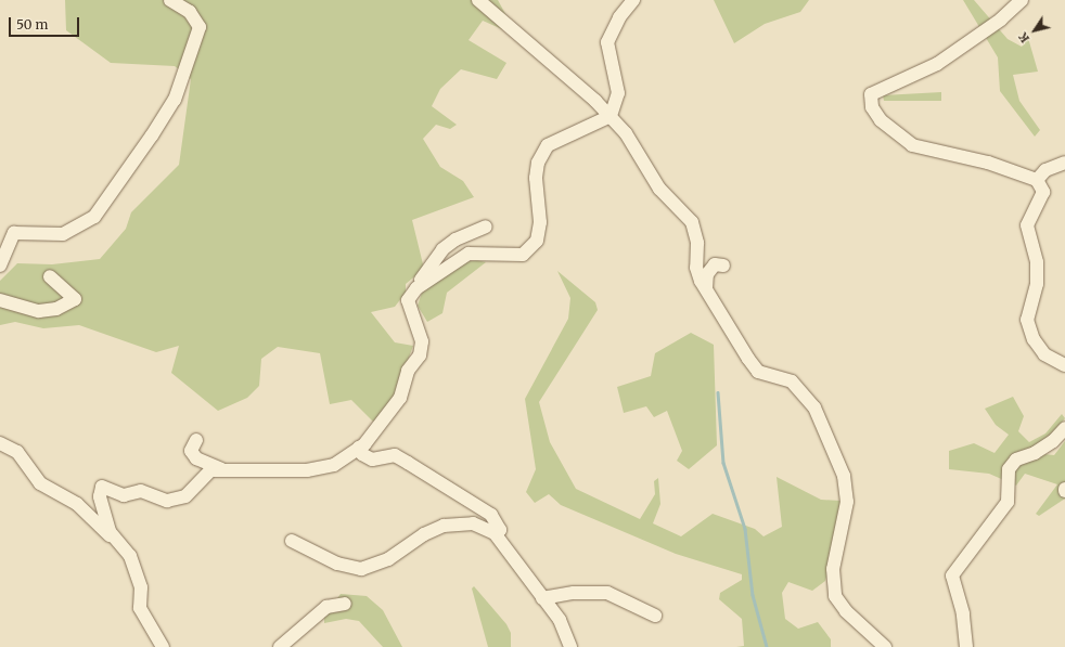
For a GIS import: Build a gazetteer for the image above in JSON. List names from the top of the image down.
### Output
{
  "scale_bar": "50 m",
  "north": "bottom left"
}
